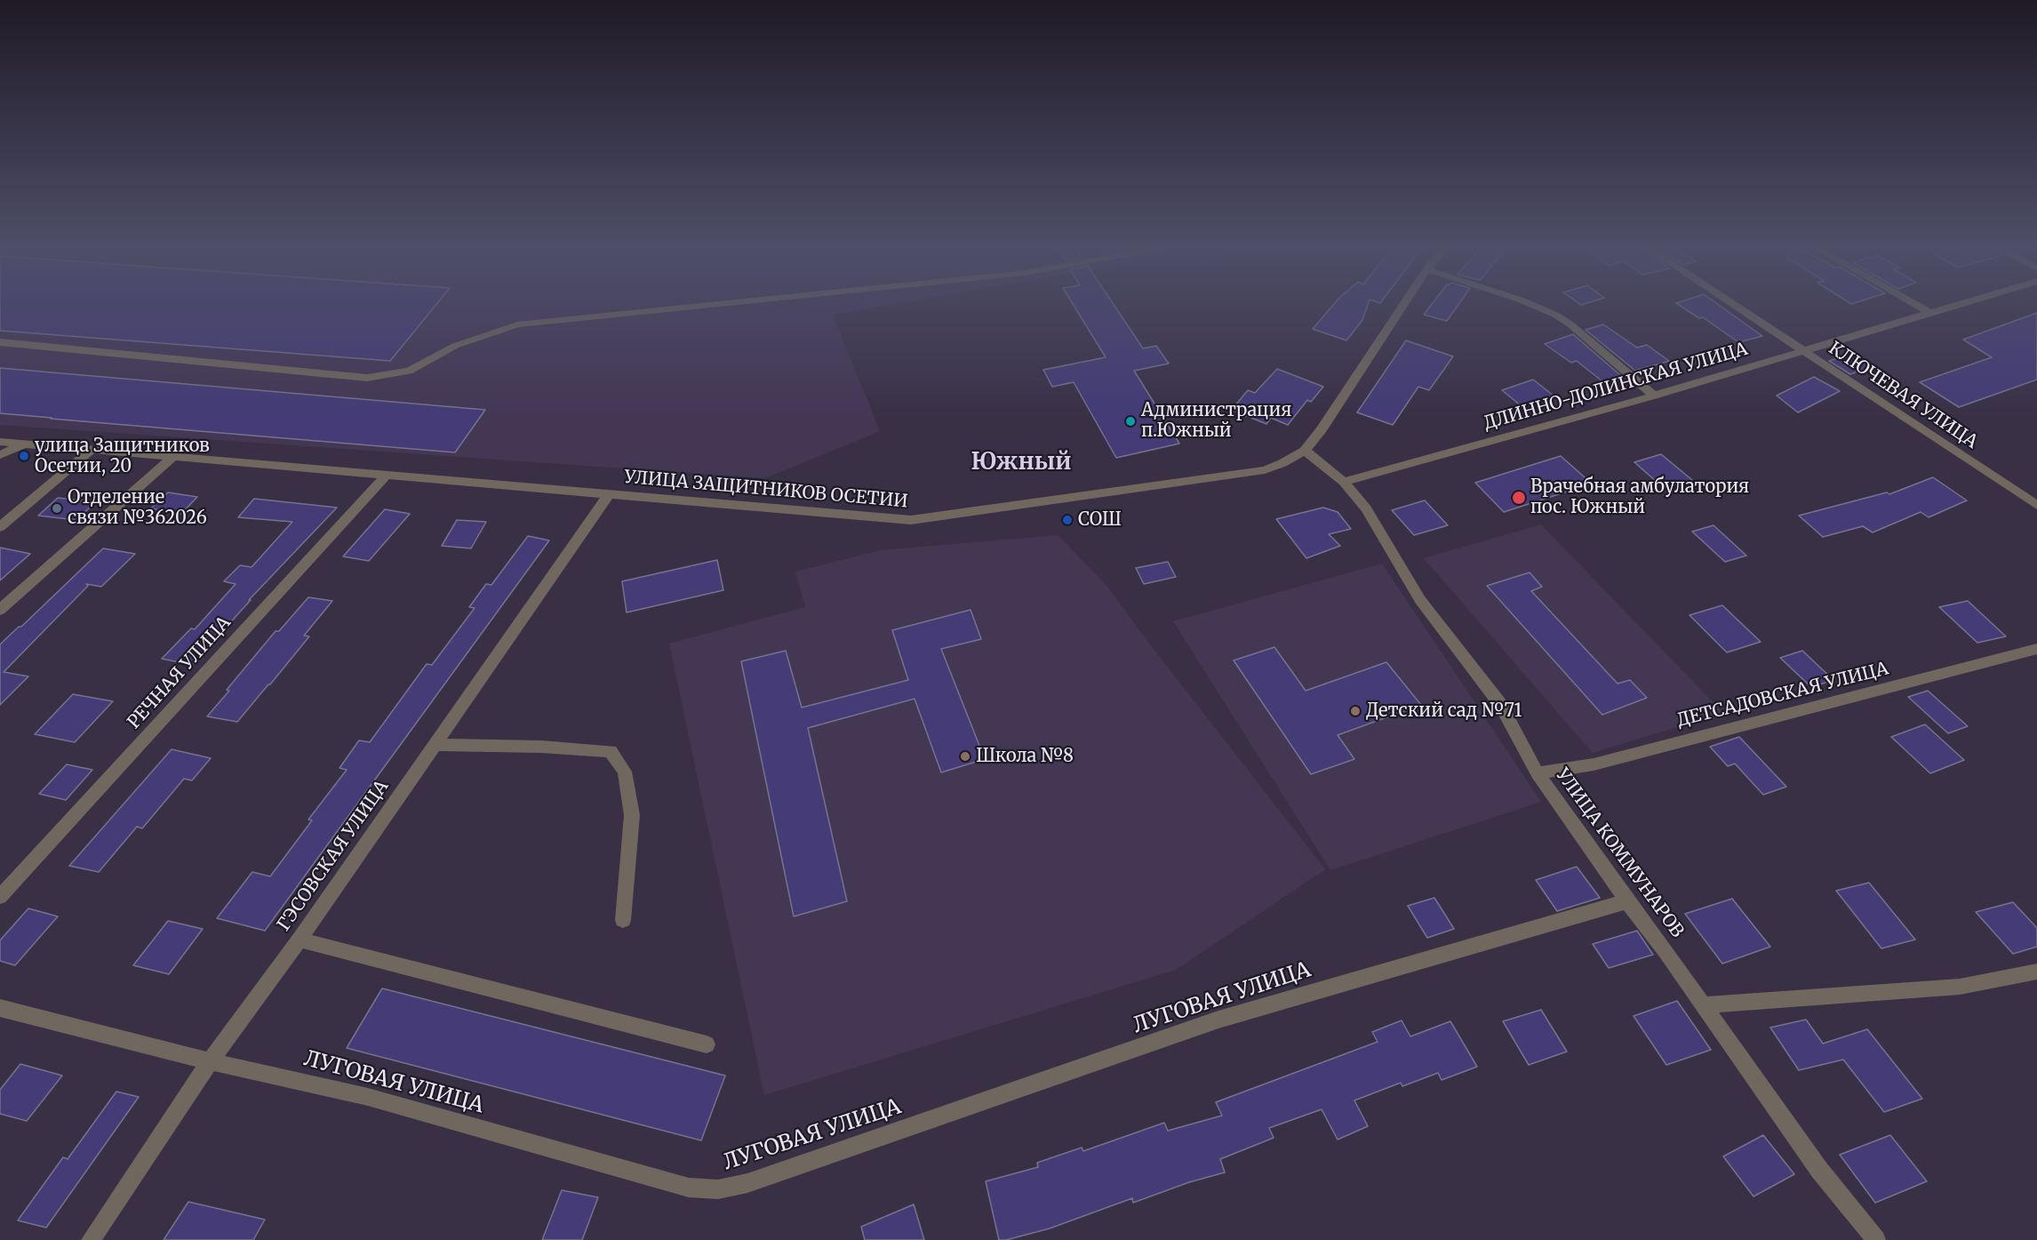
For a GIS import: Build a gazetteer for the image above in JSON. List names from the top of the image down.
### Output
{
  "streets": {
    "street": [
      "ДЛИННО-ДОЛИНСКАЯ УЛИЦА",
      "КЛЮЧЕВАЯ УЛИЦА",
      "УЛИЦА ЗАЩИТНИКОВ ОСЕТИИ",
      "РЕЧНАЯ УЛИЦА",
      "ДЕТСАДОВСКАЯ УЛИЦА",
      "УЛИЦА КОММУНАРОВ",
      "ГЭСОВСКАЯ УЛИЦА",
      "ЛУГОВАЯ УЛИЦА"
    ]
  },
  "crossings": [
    ["ДЛИННО-ДОЛИНСКАЯ УЛИЦА", "КЛЮЧЕВАЯ УЛИЦА"],
    ["ДЛИННО-ДОЛИНСКАЯ УЛИЦА", "УЛИЦА КОММУНАРОВ"],
    ["УЛИЦА ЗАЩИТНИКОВ ОСЕТИИ", "РЕЧНАЯ УЛИЦА"],
    ["УЛИЦА ЗАЩИТНИКОВ ОСЕТИИ", "ГЭСОВСКАЯ УЛИЦА"],
    ["ДЕТСАДОВСКАЯ УЛИЦА", "УЛИЦА КОММУНАРОВ"],
    ["УЛИЦА КОММУНАРОВ", "ЛУГОВАЯ УЛИЦА"],
    ["ГЭСОВСКАЯ УЛИЦА", "ЛУГОВАЯ УЛИЦА"]
  ],
  "districts": ["Южный"],
  "places": [
    "Администрация п.Южный",
    "улица Защитников Осетии, 20",
    "Врачебная амбулатория пос. Южный",
    "Отделение связи №362026",
    "СОШ",
    "Детский сад №71",
    "Школа №8"
  ]
}
